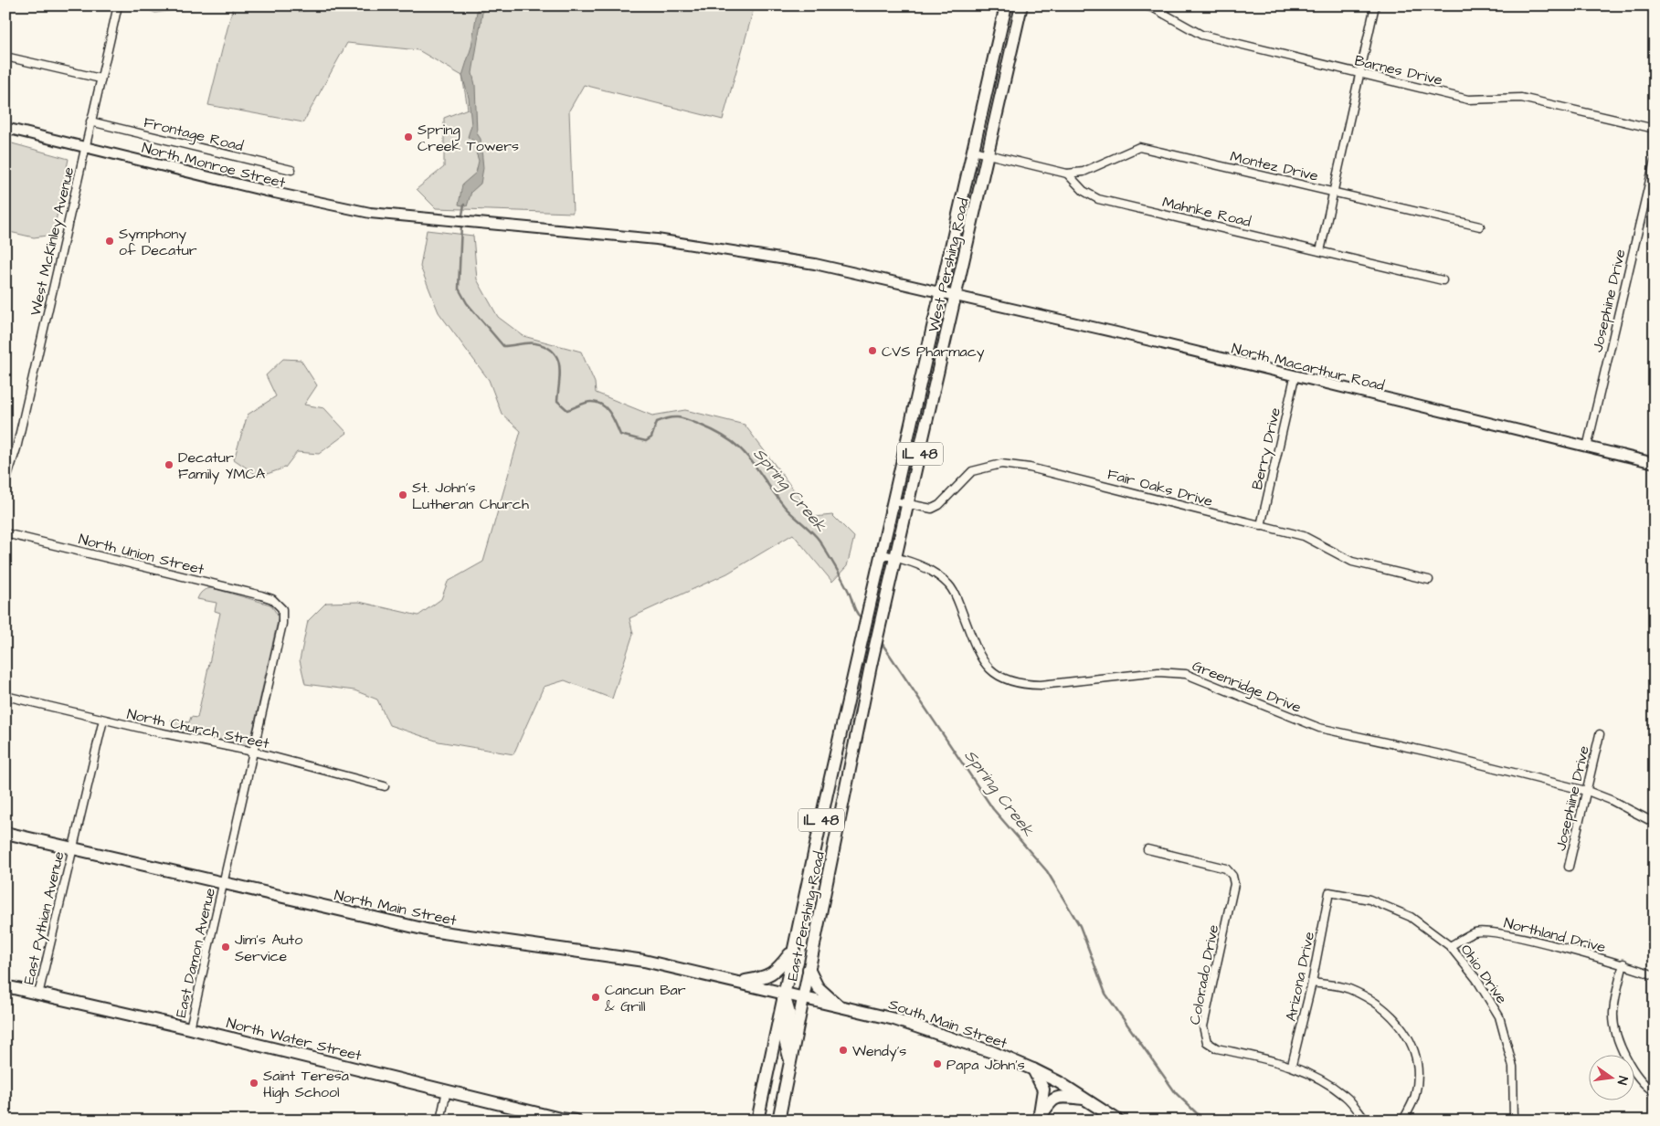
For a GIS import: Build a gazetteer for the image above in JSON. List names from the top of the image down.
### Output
{
  "streets": {
    "main road": [
      "West Pershing Road",
      "IL 48",
      "North Main Street",
      "East Pershing Road",
      "South Main Street",
      "North Water Street"
    ],
    "street": [
      "Barnes Drive",
      "Frontage Road",
      "North Monroe Street",
      "Montez Drive",
      "Mahnke Road",
      "West McKinley Avenue",
      "Josephine Drive",
      "North Macarthur Road",
      "Berry Drive",
      "Fair Oaks Drive",
      "North Union Street",
      "Greenridge Drive",
      "North Church Street",
      "Josephiine Drive",
      "East Pythian Avenue",
      "Northland Drive",
      "East Damon Avenue",
      "Ohio Drive",
      "Colorado Drive",
      "Arizona Drive"
    ]
  },
  "crossings": [
    ["Frontage Road", "West McKinley Avenue"],
    ["North Monroe Street", "West McKinley Avenue"],
    ["North Monroe Street", "North Macarthur Road"],
    ["Montez Drive", "Mahnke Road"],
    ["West Pershing Road", "North Macarthur Road"],
    ["West Pershing Road", "IL 48"],
    ["West Pershing Road", "Fair Oaks Drive"],
    ["West Pershing Road", "Greenridge Drive"],
    ["West Pershing Road", "East Pershing Road"],
    ["Josephine Drive", "North Macarthur Road"],
    ["North Macarthur Road", "Berry Drive"],
    ["Berry Drive", "Fair Oaks Drive"],
    ["IL 48", "North Main Street"],
    ["IL 48", "South Main Street"],
    ["North Union Street", "East Damon Avenue"],
    ["Greenridge Drive", "Josephiine Drive"],
    ["North Church Street", "East Pythian Avenue"],
    ["North Church Street", "East Damon Avenue"],
    ["North Main Street", "East Pythian Avenue"],
    ["North Main Street", "East Damon Avenue"],
    ["North Main Street", "South Main Street"],
    ["East Pershing Road", "South Main Street"],
    ["East Pythian Avenue", "North Water Street"],
    ["Northland Drive", "Ohio Drive"],
    ["East Damon Avenue", "North Water Street"],
    ["Ohio Drive", "Arizona Drive"],
    ["Colorado Drive", "Arizona Drive"]
  ],
  "water": ["Spring Creek"],
  "places": [
    "Spring Creek Towers",
    "Symphony of Decatur",
    "CVS Pharmacy",
    "Decatur Family YMCA",
    "St. John's Lutheran Church",
    "Jim's Auto Service",
    "Cancun Bar & Grill",
    "Wendy's",
    "Papa John's",
    "Saint Teresa High School"
  ],
  "north": "right"
}
